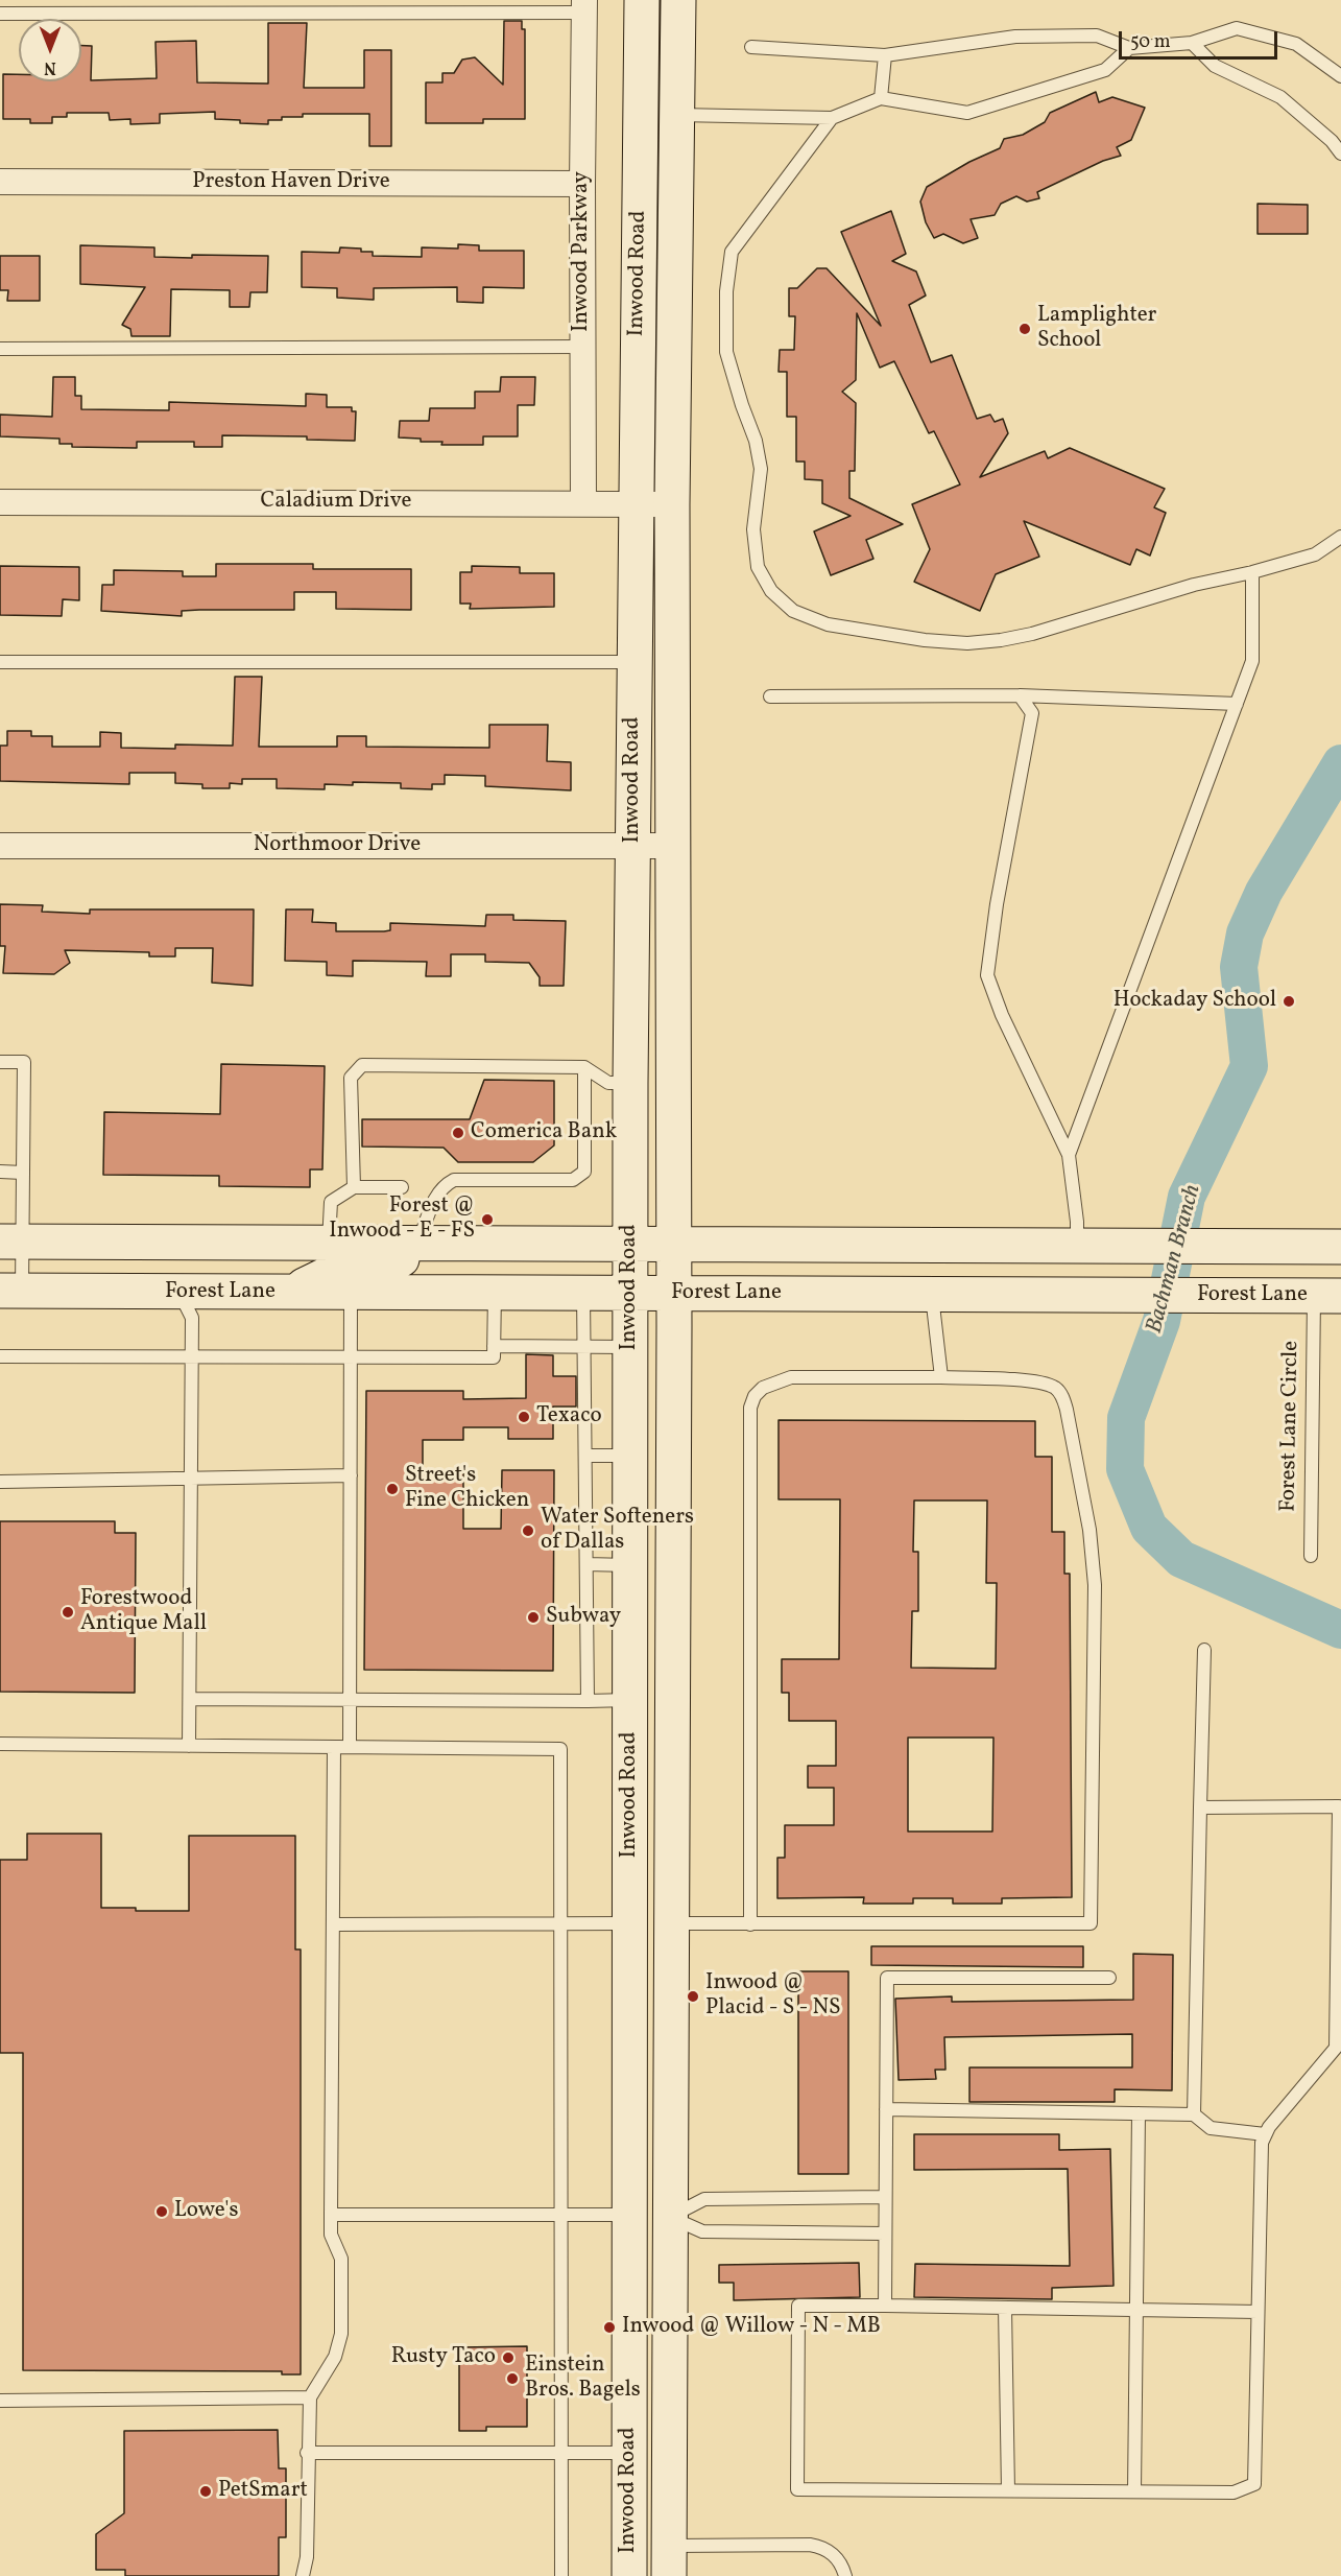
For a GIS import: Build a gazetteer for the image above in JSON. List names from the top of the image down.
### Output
{
  "streets": {
    "main road": ["Inwood Road", "Forest Lane"],
    "street": [
      "Preston Haven Drive",
      "Inwood Parkway",
      "Caladium Drive",
      "Northmoor Drive"
    ],
    "lane": ["Forest Lane Circle"]
  },
  "crossings": [
    ["Preston Haven Drive", "Inwood Parkway"],
    ["Inwood Parkway", "Caladium Drive"],
    ["Inwood Road", "Caladium Drive"],
    ["Inwood Road", "Northmoor Drive"],
    ["Inwood Road", "Forest Lane"],
    ["Forest Lane", "Forest Lane Circle"]
  ],
  "water": ["Bachman Branch"],
  "places": [
    "Lamplighter School",
    "Hockaday School",
    "Comerica Bank",
    "Forest @ Inwood - E - FS",
    "Texaco",
    "Street's Fine Chicken",
    "Water Softeners of Dallas",
    "Forestwood Antique Mall",
    "Subway",
    "Inwood @ Placid - S - NS",
    "Lowe's",
    "Inwood @ Willow - N - MB",
    "Rusty Taco",
    "Einstein Bros. Bagels",
    "PetSmart"
  ],
  "scale_bar": "50 m",
  "north": "bottom"
}
